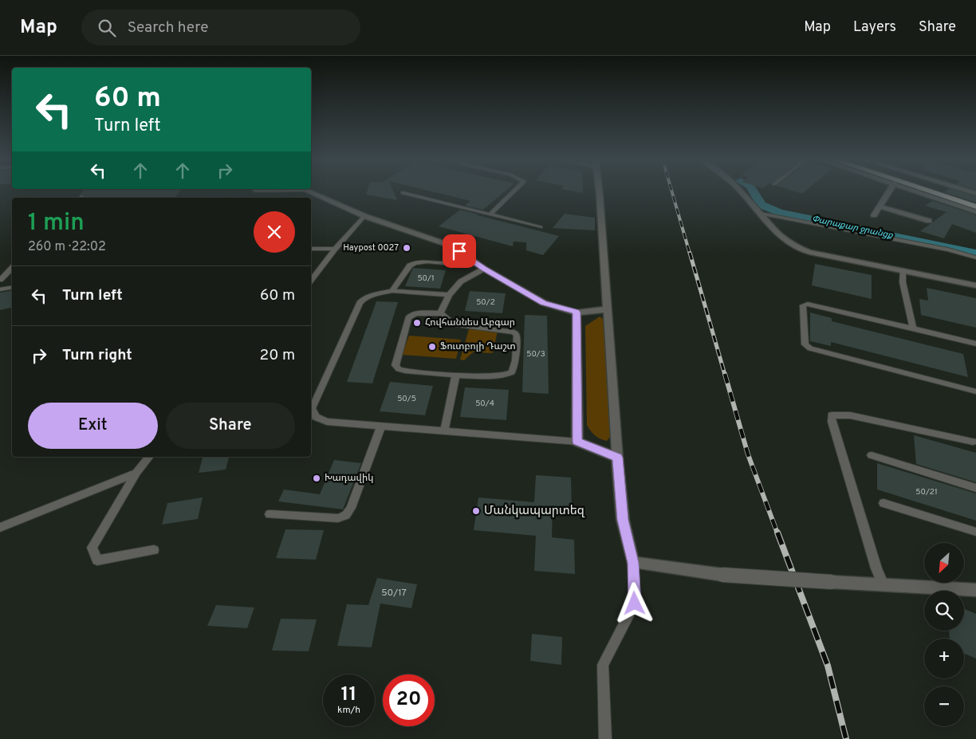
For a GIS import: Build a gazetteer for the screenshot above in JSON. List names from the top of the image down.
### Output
{
  "water": ["Փարաքար ջրանցք"],
  "places": [
    "Haypost 0027",
    "Հովհաննես Աբգար",
    "Ֆուտբոլի Դաշտ",
    "Խադավիկ",
    "Մանկապարտեզ"
  ],
  "house_numbers": [
    "50/1",
    "50/2",
    "50/3",
    "50/5",
    "50/4",
    "50/21",
    "50/17"
  ],
  "north": "bottom left",
  "page": {
    "header": "Map",
    "search": "Search here",
    "nav": ["Map", "Layers", "Share"],
    "turn": ["60 m", "Turn left"],
    "heading": ["1 min", "260 m · 22:02"],
    "list": [
      {
        "name": "Turn left",
        "value": "60 m"
      },
      {
        "name": "Turn right",
        "value": "20 m"
      }
    ],
    "buttons": ["Exit", "Share"],
    "map_buttons": ["+", "−"],
    "speed": "11 km/h",
    "limit": "20"
  }
}
